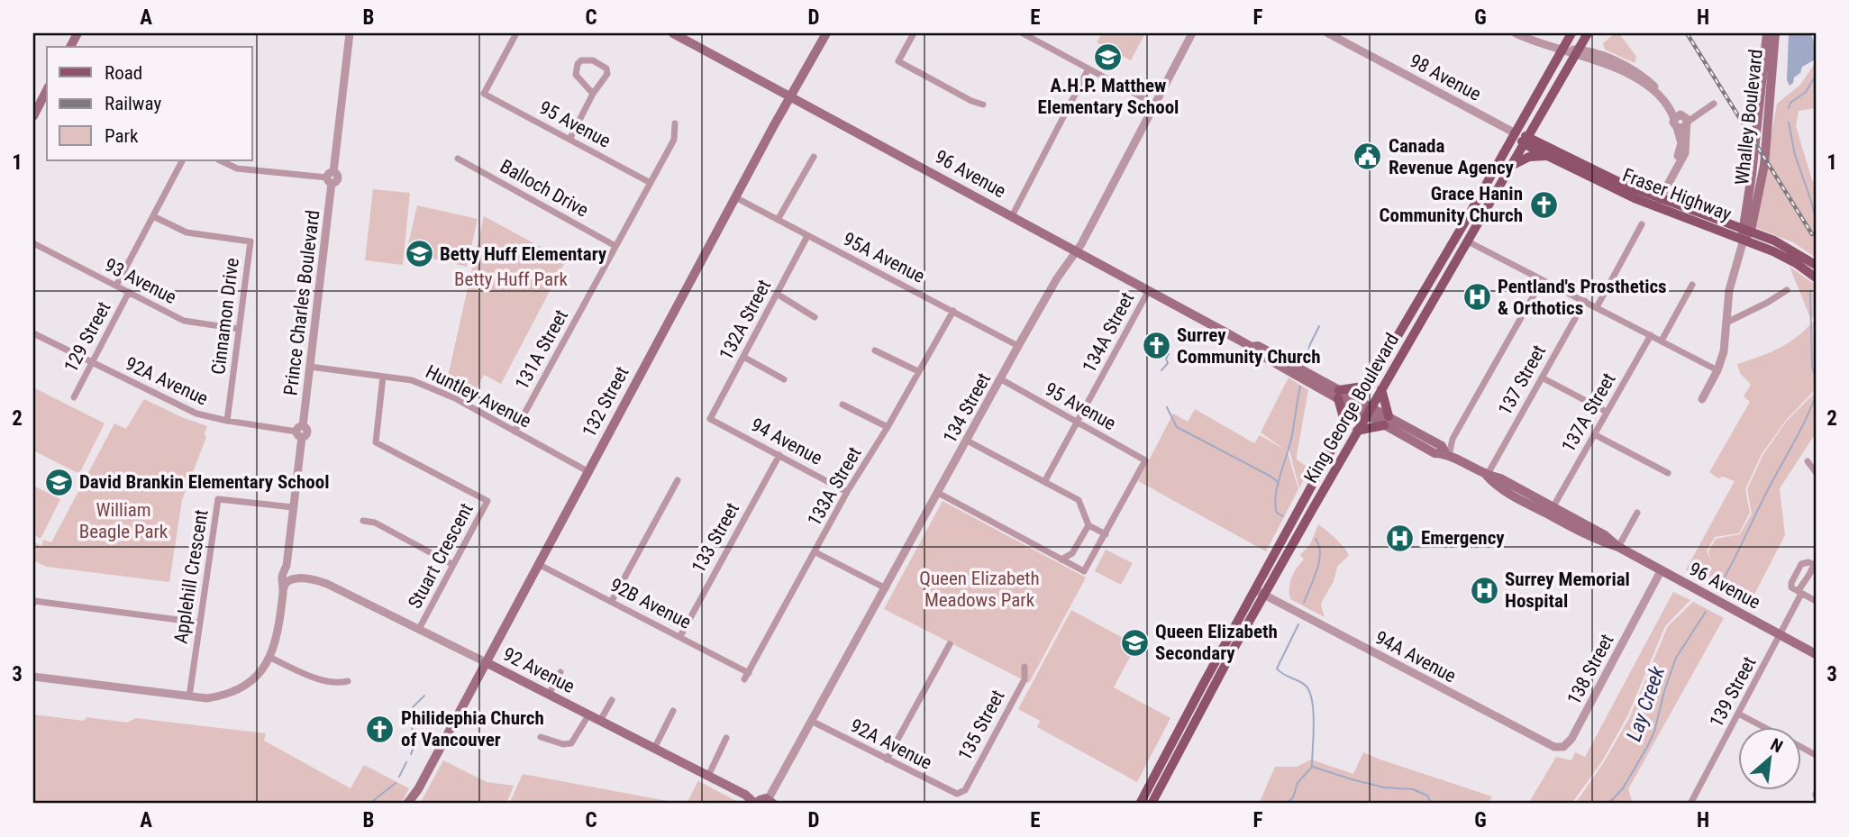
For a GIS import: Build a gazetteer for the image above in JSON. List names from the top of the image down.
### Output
{
  "streets": {
    "main road": [
      "Whalley Boulevard",
      "96 Avenue",
      "Fraser Highway",
      "132 Street",
      "King George Boulevard",
      "92 Avenue"
    ],
    "street": [
      "98 Avenue",
      "95 Avenue",
      "Balloch Drive",
      "95A Avenue",
      "93 Avenue",
      "Prince Charles Boulevard",
      "Cinnamon Drive",
      "132A Street",
      "134A Street",
      "129 Street",
      "131A Street",
      "137 Street",
      "92A Avenue",
      "Huntley Avenue",
      "134 Street",
      "137A Street",
      "94 Avenue",
      "133A Street",
      "133 Street",
      "Stuart Crescent",
      "Applehill Crescent",
      "92B Avenue",
      "94A Avenue",
      "138 Street",
      "139 Street",
      "135 Street"
    ]
  },
  "crossings": [
    ["98 Avenue", "King George Boulevard"],
    ["Whalley Boulevard", "Fraser Highway"],
    ["95 Avenue", "134A Street"],
    ["95 Avenue", "131A Street"],
    ["95 Avenue", "134 Street"],
    ["96 Avenue", "134A Street"],
    ["96 Avenue", "137 Street"],
    ["96 Avenue", "132 Street"],
    ["96 Avenue", "134 Street"],
    ["96 Avenue", "King George Boulevard"],
    ["96 Avenue", "137A Street"],
    ["96 Avenue", "138 Street"],
    ["96 Avenue", "139 Street"],
    ["Balloch Drive", "131A Street"],
    ["Fraser Highway", "King George Boulevard"],
    ["95A Avenue", "132A Street"],
    ["95A Avenue", "132 Street"],
    ["95A Avenue", "134 Street"],
    ["95A Avenue", "133A Street"],
    ["93 Avenue", "Cinnamon Drive"],
    ["93 Avenue", "129 Street"],
    ["Prince Charles Boulevard", "92A Avenue"],
    ["Prince Charles Boulevard", "Huntley Avenue"],
    ["Prince Charles Boulevard", "Applehill Crescent"],
    ["Prince Charles Boulevard", "92 Avenue"],
    ["Cinnamon Drive", "92A Avenue"],
    ["132A Street", "94 Avenue"],
    ["129 Street", "92A Avenue"],
    ["131A Street", "Huntley Avenue"],
    ["92A Avenue", "134 Street"],
    ["92A Avenue", "135 Street"],
    ["Huntley Avenue", "132 Street"],
    ["Huntley Avenue", "Stuart Crescent"],
    ["132 Street", "92B Avenue"],
    ["132 Street", "92 Avenue"],
    ["134 Street", "92 Avenue"],
    ["King George Boulevard", "94A Avenue"],
    ["94 Avenue", "133A Street"],
    ["94 Avenue", "133 Street"],
    ["133A Street", "92B Avenue"],
    ["133 Street", "92B Avenue"],
    ["Stuart Crescent", "92 Avenue"],
    ["94A Avenue", "138 Street"]
  ],
  "water": ["Lay Creek"],
  "parks": ["Betty Huff Park", "William Beagle Park", "Queen Elizabeth Meadows Park"],
  "places": {
    "school or university": [
      "A.H.P. Matthew Elementary School",
      "Betty Huff Elementary",
      "David Brankin Elementary School",
      "Queen Elizabeth Secondary"
    ],
    "public building": ["Canada Revenue Agency"],
    "church": ["Grace Hanin Community Church", "Surrey Community Church", "Philidephia Church of Vancouver"],
    "hospital": ["Pentland's Prosthetics & Orthotics", "Emergency", "Surrey Memorial Hospital"]
  },
  "legend": ["Road", "Railway", "Park"],
  "north": "top right",
  "grid": {
    "columns": [
      "A",
      "B",
      "C",
      "D",
      "E",
      "F",
      "G",
      "H"
    ],
    "rows": ["1", "2", "3"]
  }
}
